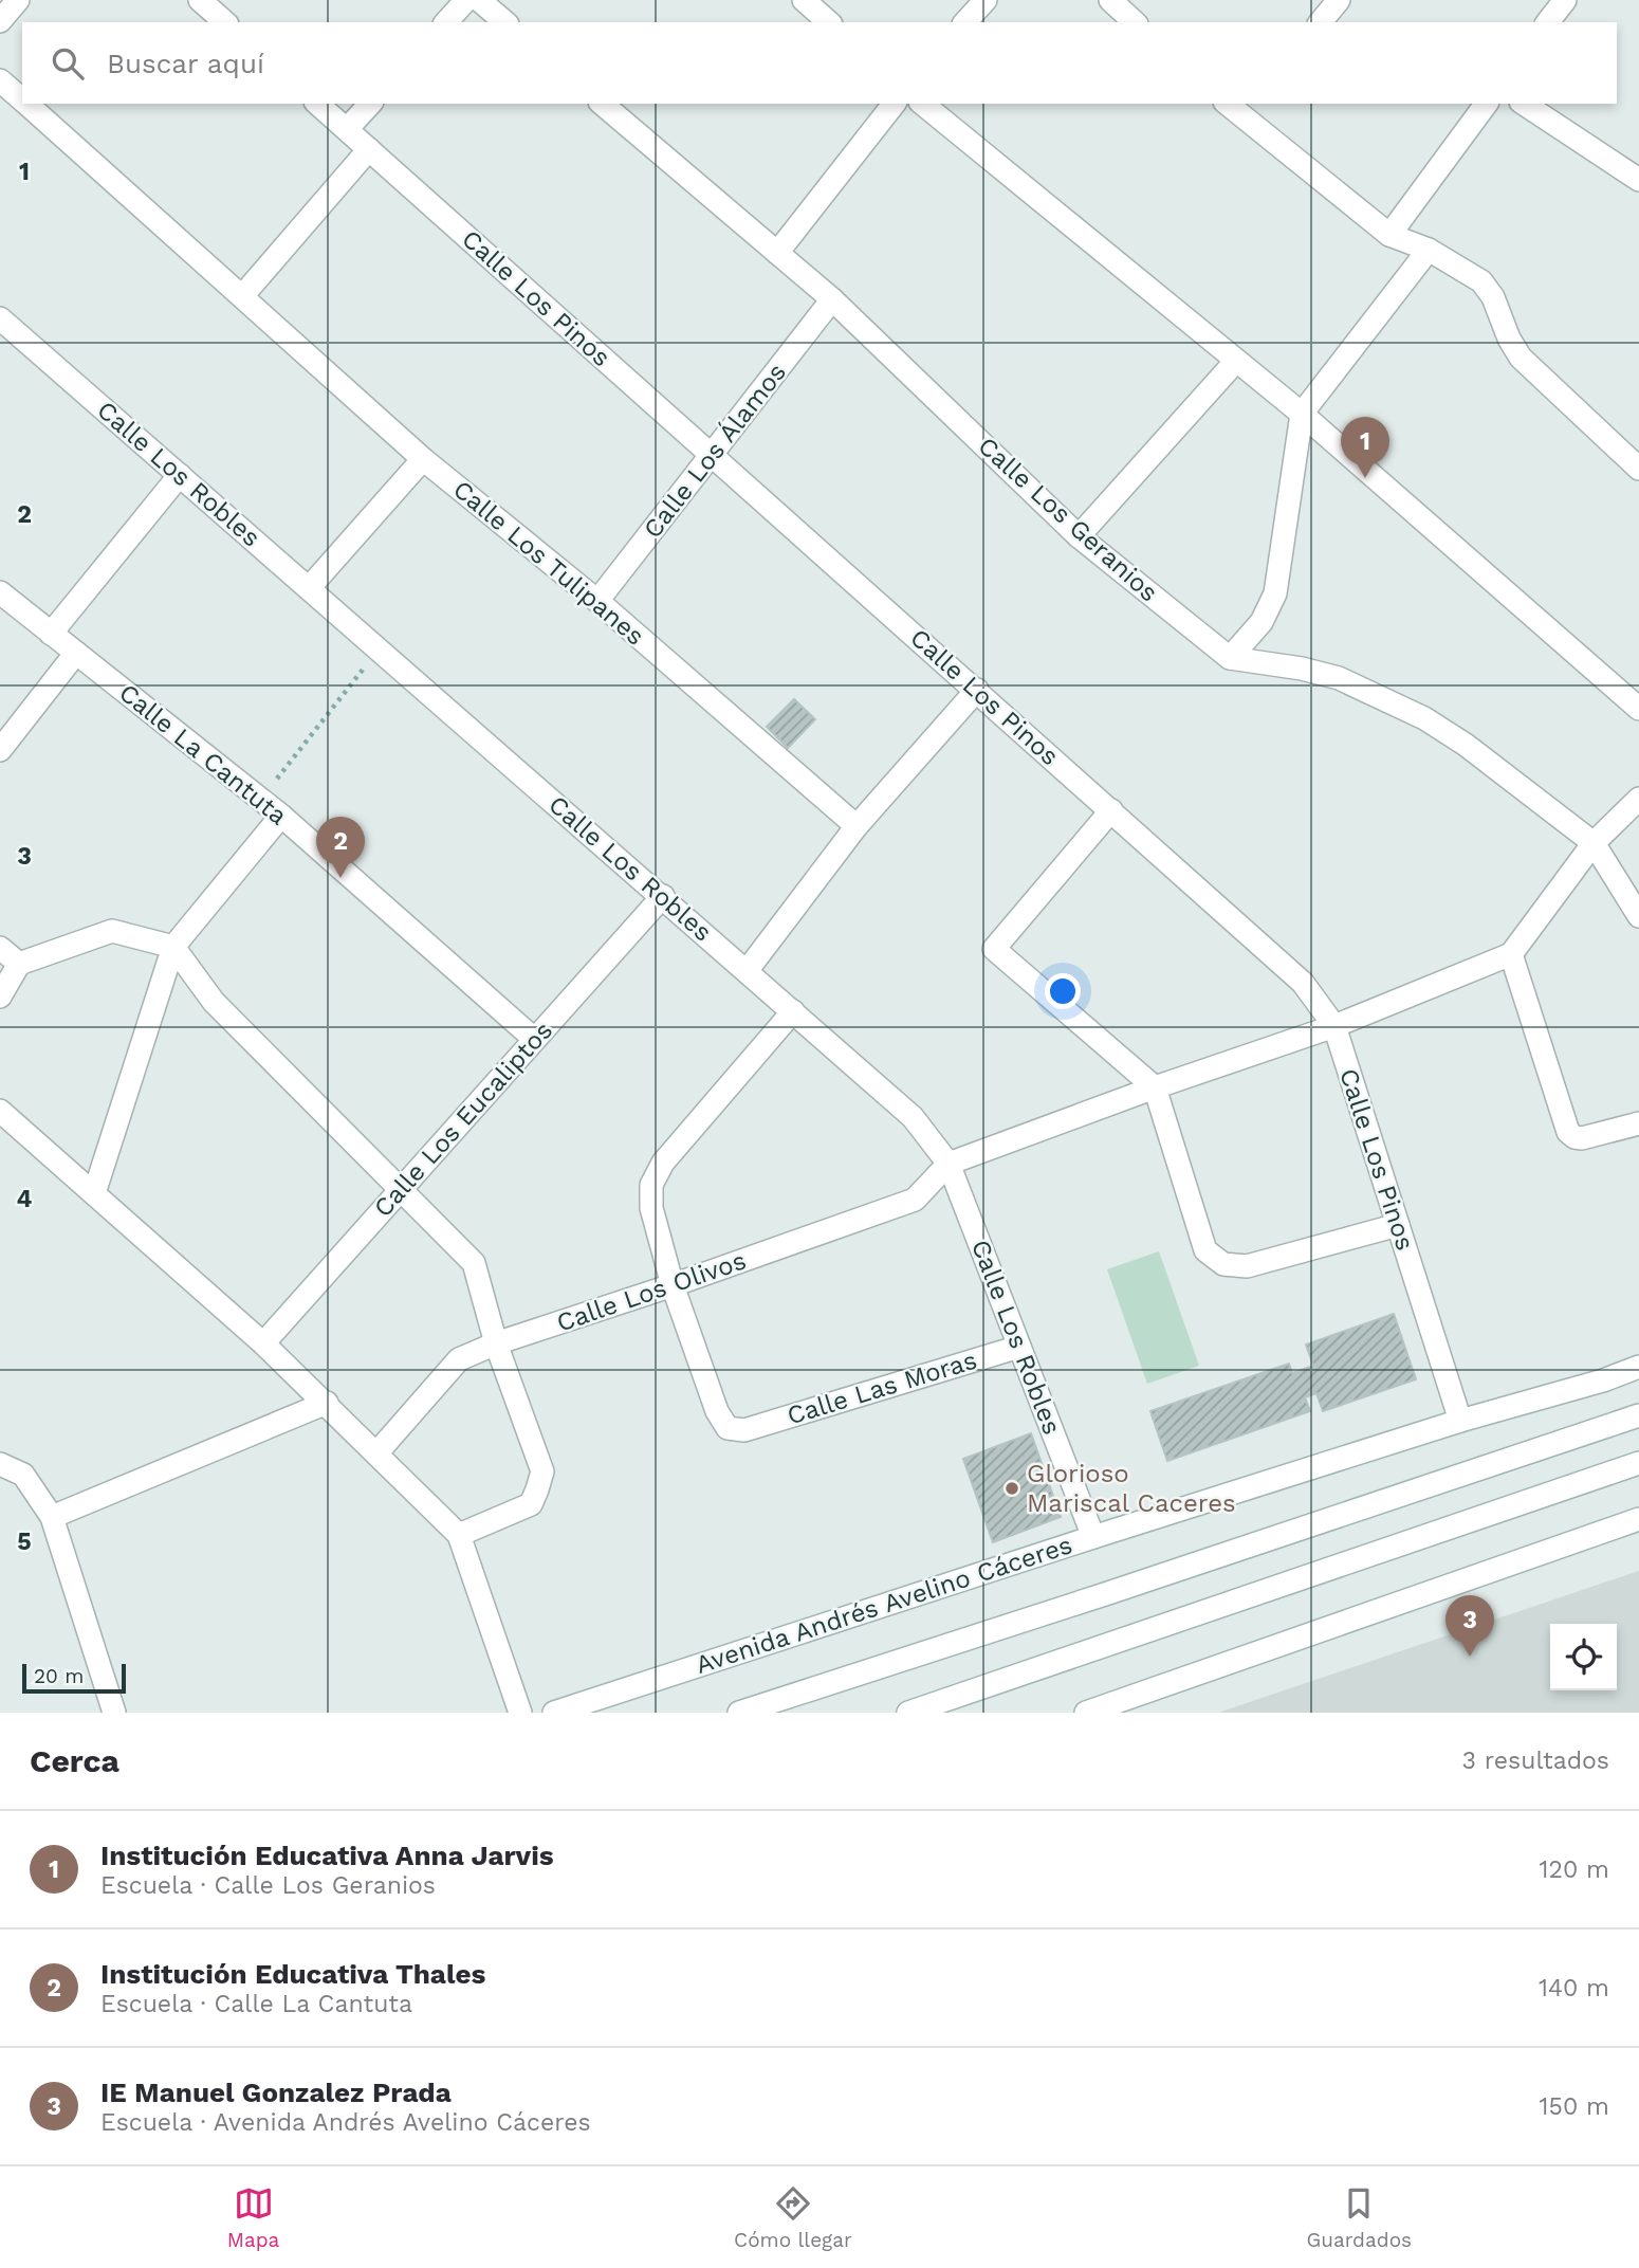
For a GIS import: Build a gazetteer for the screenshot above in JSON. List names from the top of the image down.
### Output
{
  "streets": {
    "street": [
      "Calle Los Pinos",
      "Calle Los Álamos",
      "Calle Los Robles",
      "Calle Los Geranios",
      "Calle Los Tulipanes",
      "Calle La Cantuta",
      "Calle Los Eucaliptos",
      "Calle Los Olivos",
      "Calle Las Moras",
      "Avenida Andrés Avelino Cáceres"
    ]
  },
  "crossings": [
    ["Calle Los Pinos", "Calle Los Álamos"],
    ["Calle Los Pinos", "Avenida Andrés Avelino Cáceres"],
    ["Calle Los Álamos", "Calle Los Geranios"],
    ["Calle Los Álamos", "Calle Los Tulipanes"],
    ["Calle Los Robles", "Calle Los Eucaliptos"],
    ["Calle Los Robles", "Calle Los Olivos"],
    ["Calle Los Robles", "Calle Las Moras"],
    ["Calle Los Robles", "Avenida Andrés Avelino Cáceres"],
    ["Calle La Cantuta", "Calle Los Eucaliptos"],
    ["Calle Los Olivos", "Calle Las Moras"]
  ],
  "places": ["Glorioso Mariscal Caceres"],
  "scale_bar": "20 m",
  "page": {
    "search": "Buscar aquí",
    "pins": ["1", "2", "3"],
    "scale": "20 m",
    "heading": ["Cerca", "3 resultados"],
    "list": [
      {
        "mark": "1",
        "name": "Institución Educativa Anna Jarvis",
        "note": "Escuela · Calle Los Geranios",
        "value": "120 m"
      },
      {
        "mark": "2",
        "name": "Institución Educativa Thales",
        "note": "Escuela · Calle La Cantuta",
        "value": "140 m"
      },
      {
        "mark": "3",
        "name": "IE Manuel Gonzalez Prada",
        "note": "Escuela · Avenida Andrés Avelino Cáceres",
        "value": "150 m"
      }
    ],
    "nav": ["Mapa", "Cómo llegar", "Guardados"]
  },
  "grid": {
    "rows": [
      "1",
      "2",
      "3",
      "4",
      "5"
    ]
  }
}
